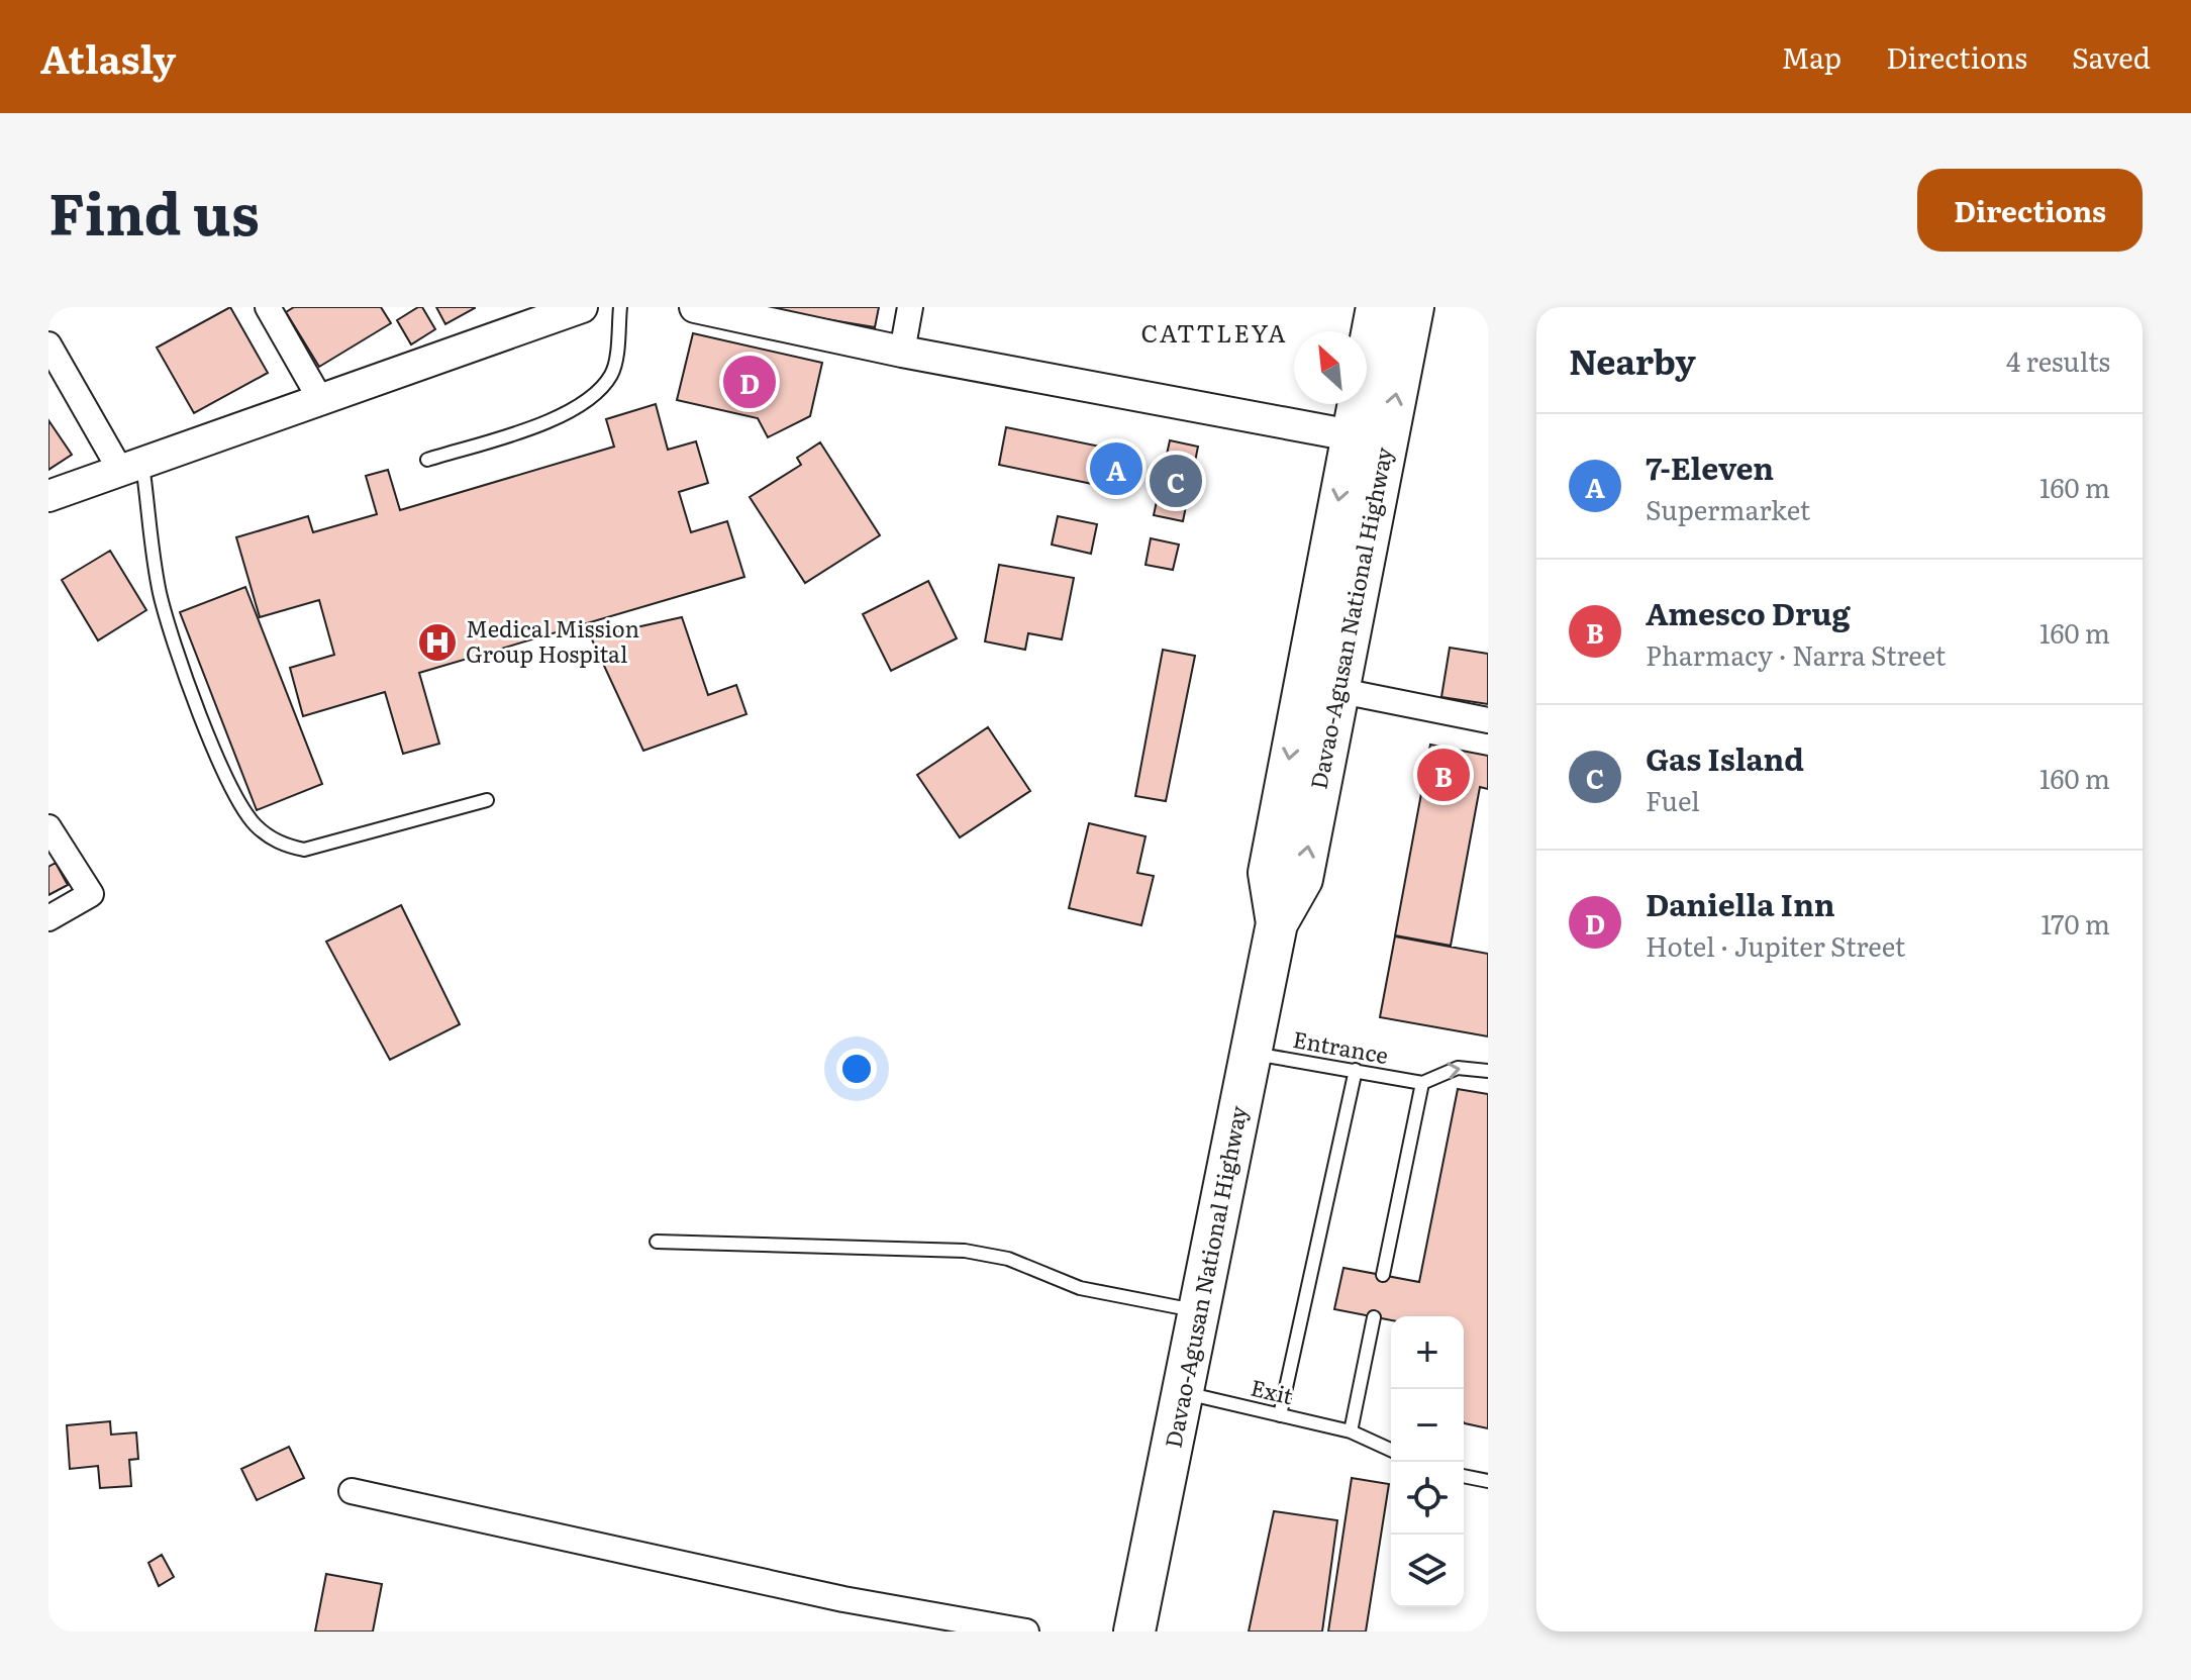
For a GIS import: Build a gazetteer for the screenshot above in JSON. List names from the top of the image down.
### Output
{
  "streets": {
    "highway": ["Davao-Agusan National Highway"],
    "lane": ["Entrance", "Exit"]
  },
  "crossings": [
    ["Davao-Agusan National Highway", "Entrance"],
    ["Davao-Agusan National Highway", "Exit"]
  ],
  "districts": ["CATTLEYA"],
  "places": {
    "hospital": ["Medical Mission Group Hospital"]
  },
  "north": "top left",
  "page": {
    "header": "Atlasly",
    "nav": ["Map", "Directions", "Saved"],
    "title": "Find us",
    "buttons": "Directions",
    "heading": ["Nearby", "4 results"],
    "pins": [
      "D",
      "A",
      "C",
      "B"
    ],
    "list": [
      {
        "mark": "A",
        "name": "7-Eleven",
        "note": "Supermarket",
        "value": "160 m"
      },
      {
        "mark": "B",
        "name": "Amesco Drug",
        "note": "Pharmacy · Narra Street",
        "value": "160 m"
      },
      {
        "mark": "C",
        "name": "Gas Island",
        "note": "Fuel",
        "value": "160 m"
      },
      {
        "mark": "D",
        "name": "Daniella Inn",
        "note": "Hotel · Jupiter Street",
        "value": "170 m"
      }
    ],
    "map_buttons": ["+", "−"]
  }
}
